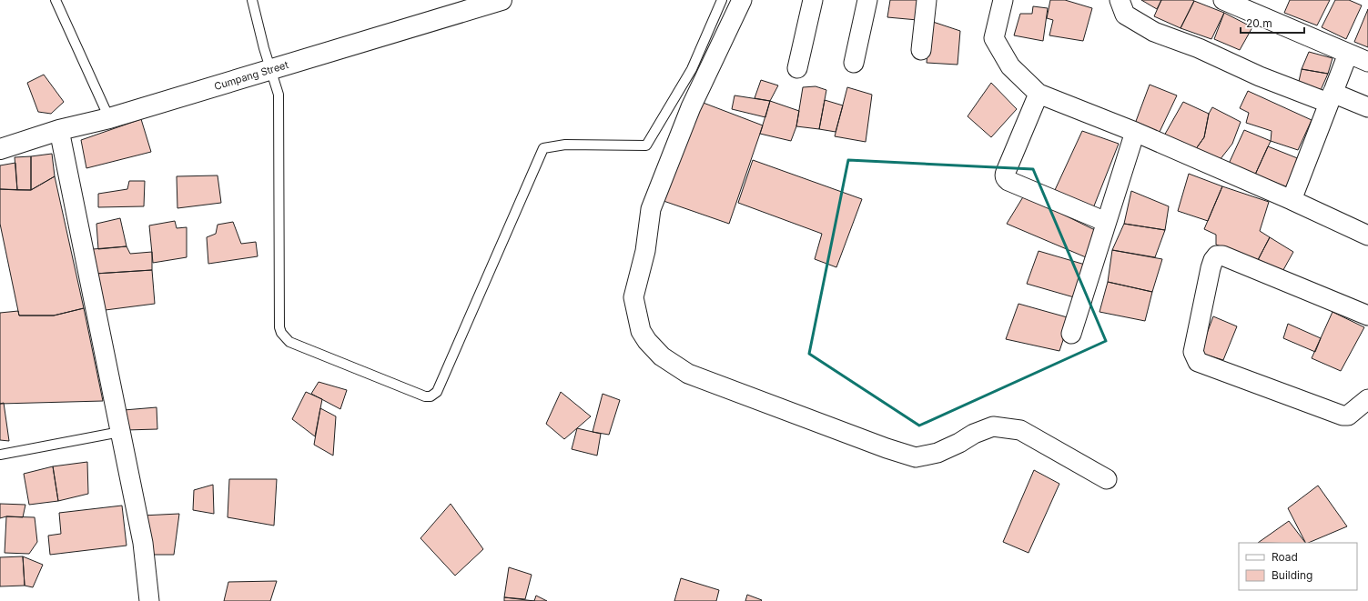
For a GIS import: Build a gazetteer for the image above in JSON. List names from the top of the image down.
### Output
{
  "streets": {
    "street": ["Cumpang Street"]
  },
  "legend": ["Road", "Building"],
  "scale_bar": "20 m"
}
